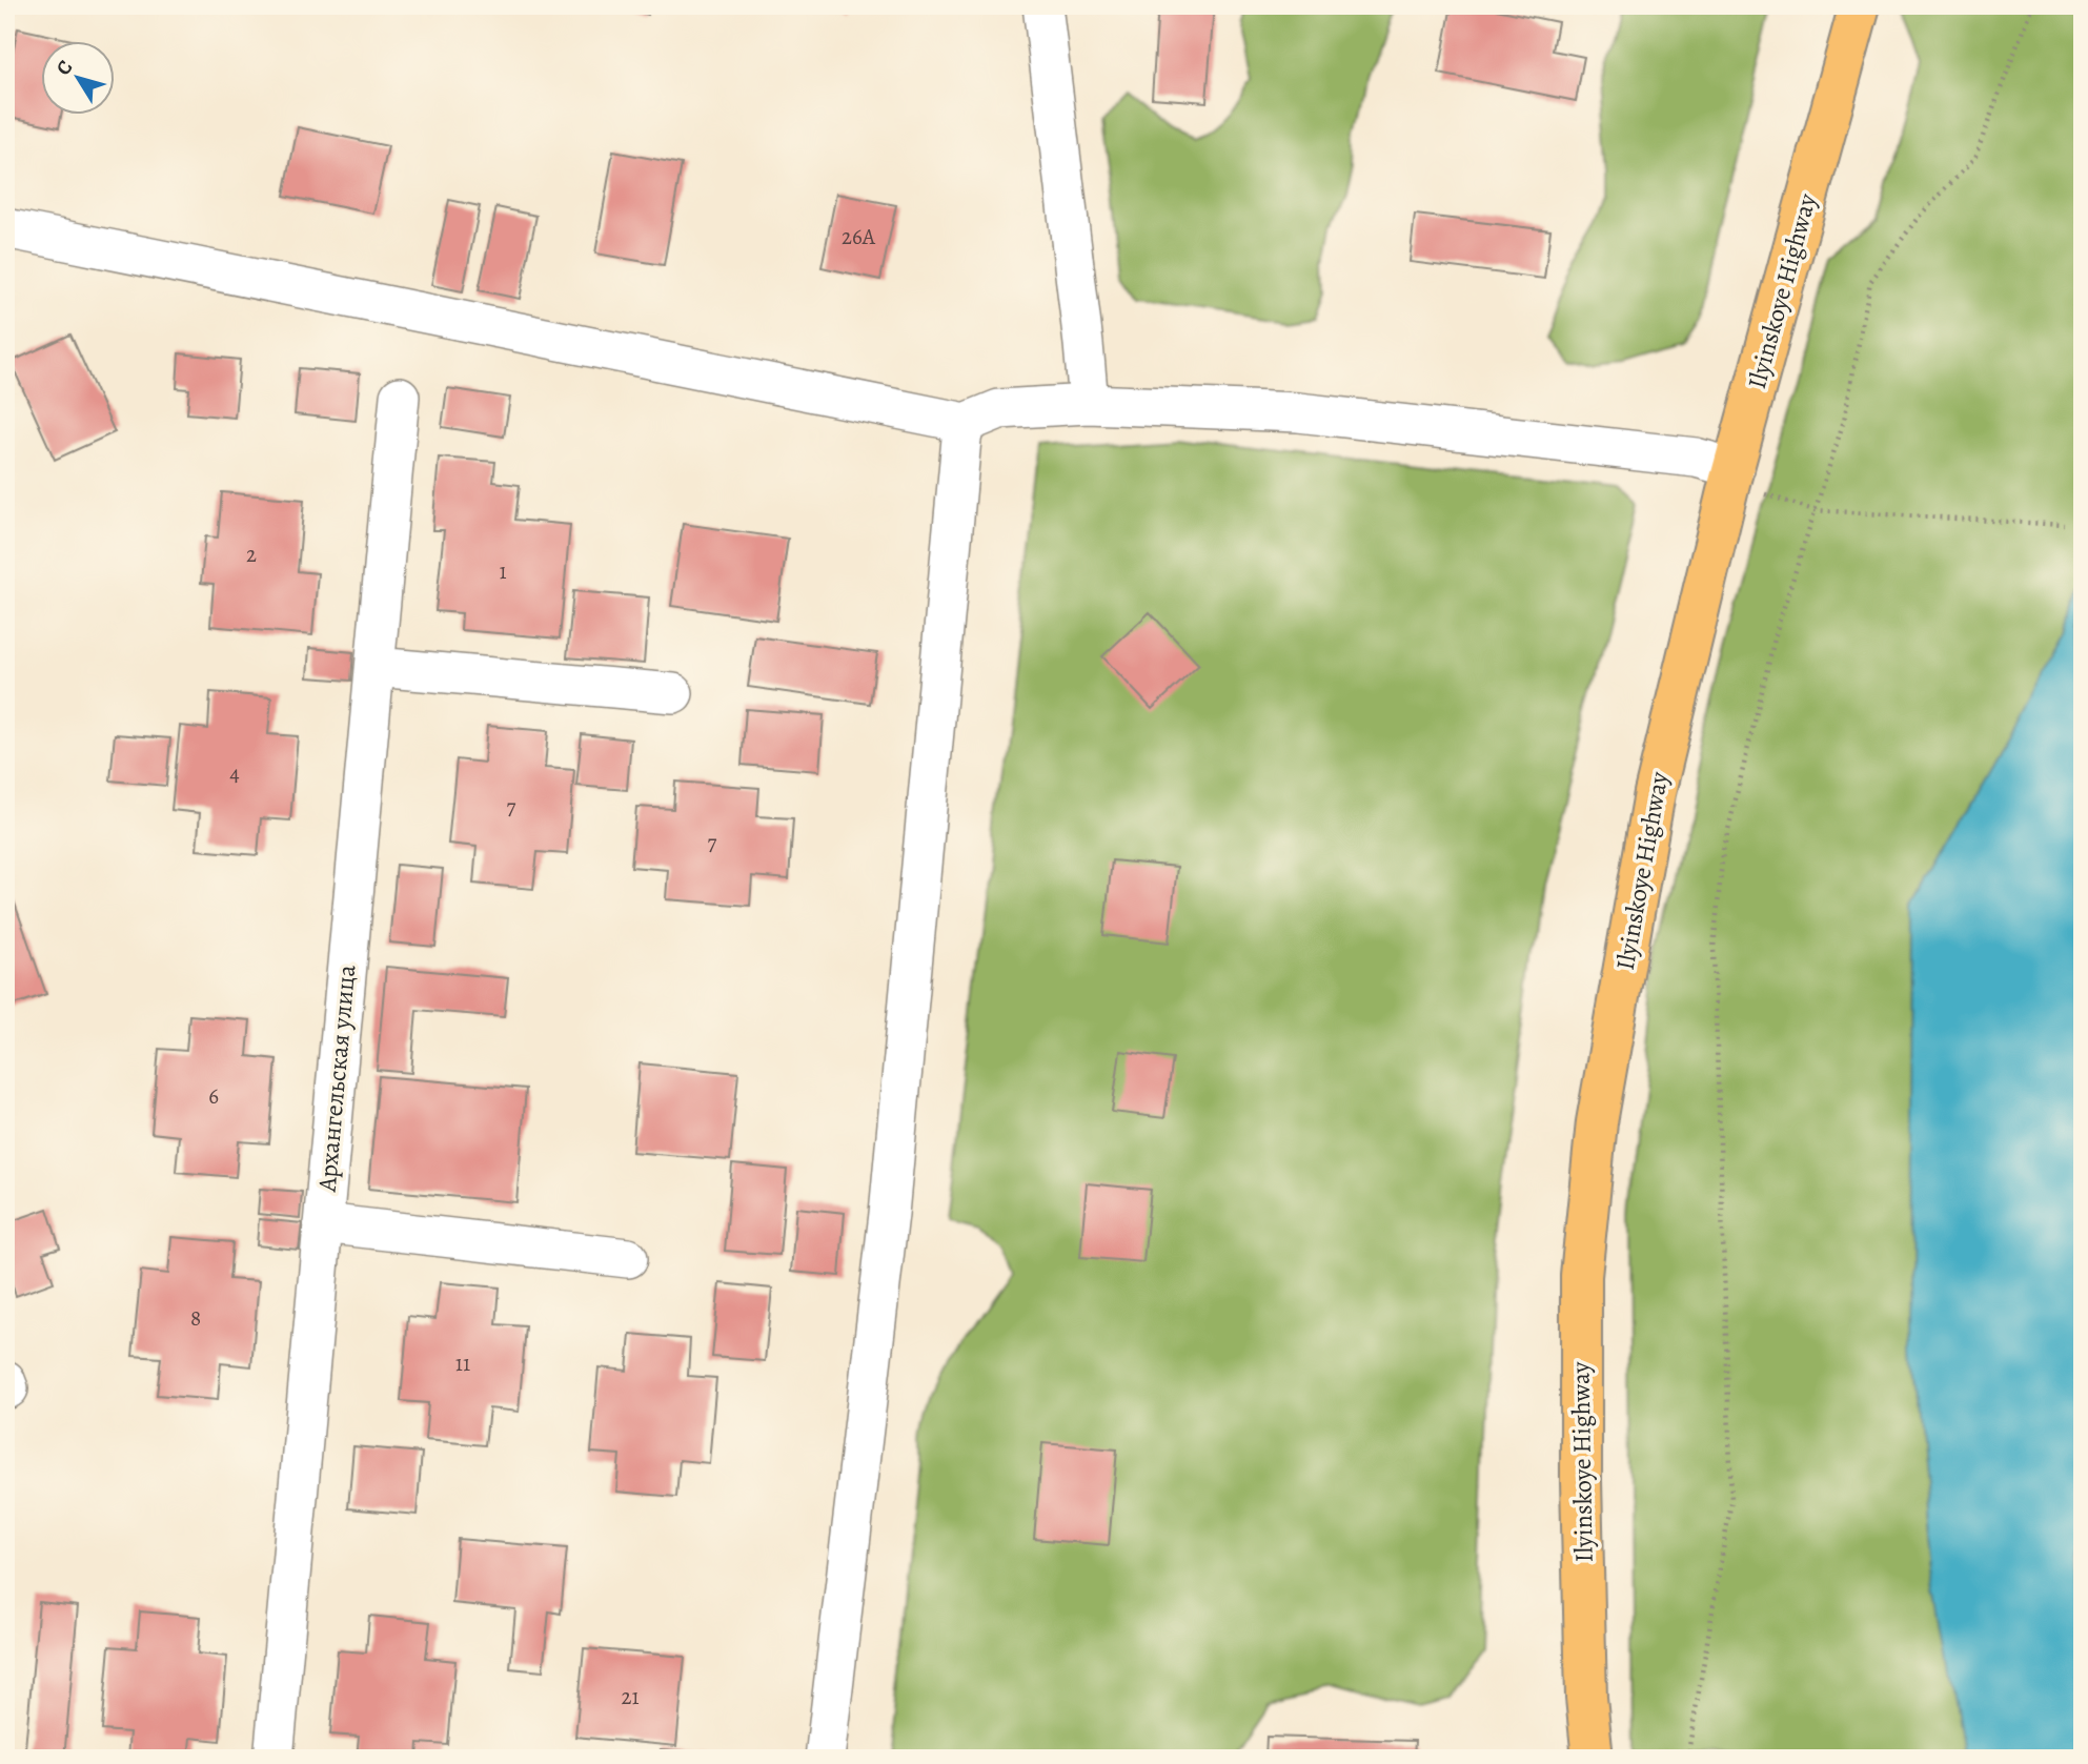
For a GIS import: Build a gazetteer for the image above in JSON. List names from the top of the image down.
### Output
{
  "streets": {
    "main road": ["Ilyinskoye Highway"],
    "street": ["Архангельская улица"]
  },
  "house_numbers": [
    "26А",
    "2",
    "1",
    "4",
    "7",
    "7",
    "6",
    "8",
    "11",
    "21"
  ],
  "north": "top left"
}
